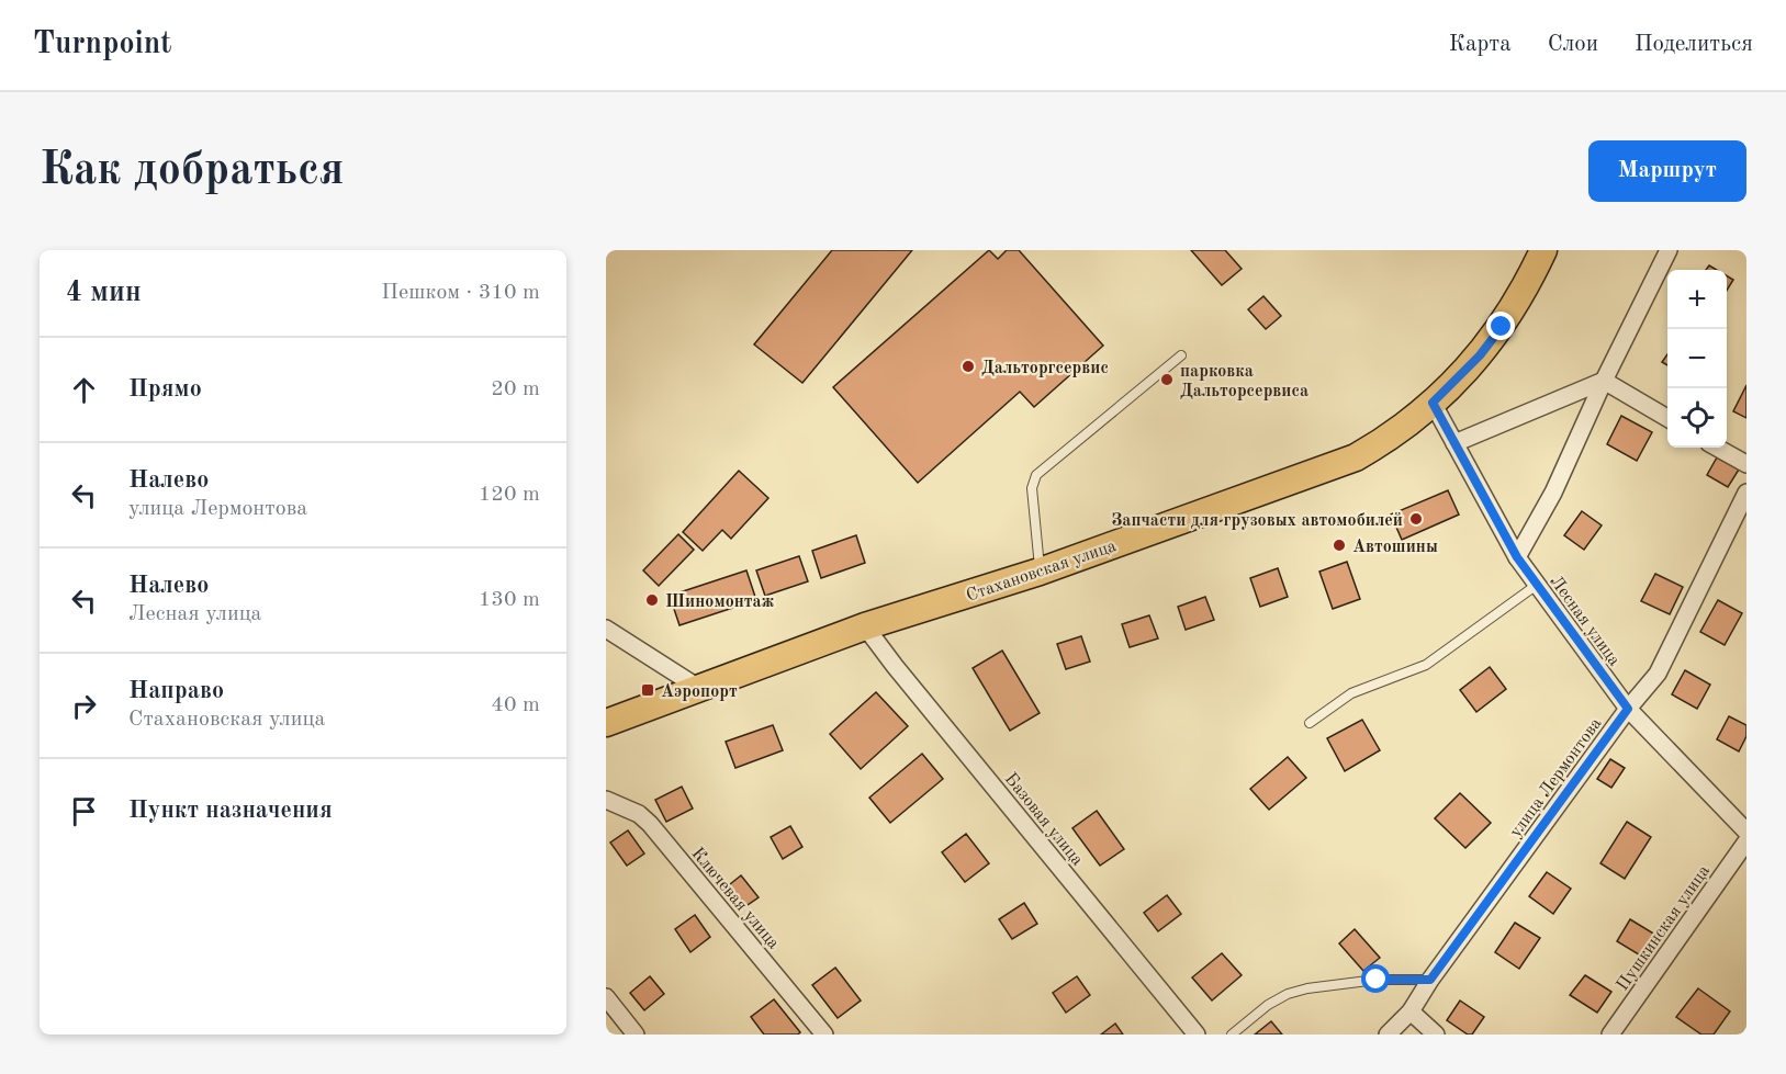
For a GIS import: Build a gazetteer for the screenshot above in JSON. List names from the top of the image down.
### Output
{
  "streets": {
    "main road": ["Стахановская улица"],
    "street": [
      "Лесная улица",
      "улица Лермонтова",
      "Базовая улица",
      "Ключевая улица",
      "Пушкинская улица"
    ]
  },
  "crossings": [
    ["Стахановская улица", "Лесная улица"],
    ["Стахановская улица", "Базовая улица"],
    ["Лесная улица", "улица Лермонтова"]
  ],
  "places": {
    "other": [
      "Дальторгсервис",
      "парковка Дальторсервиса",
      "Запчасти для грузовых автомобилей",
      "Автошины",
      "Шиномонтаж"
    ],
    "transit": ["Аэропорт"]
  },
  "page": {
    "header": "Turnpoint",
    "nav": ["Карта", "Слои", "Поделиться"],
    "buttons": "Маршрут",
    "title": "Как добраться",
    "heading": ["4 мин", "Пешком · 310 m"],
    "map_buttons": ["+", "−"],
    "list": [
      ["Прямо", "20 m"],
      ["Налево", "улица Лермонтова", "120 m"],
      ["Налево", "Лесная улица", "130 m"],
      ["Направо", "Стахановская улица", "40 m"],
      "Пункт назначения"
    ]
  }
}
